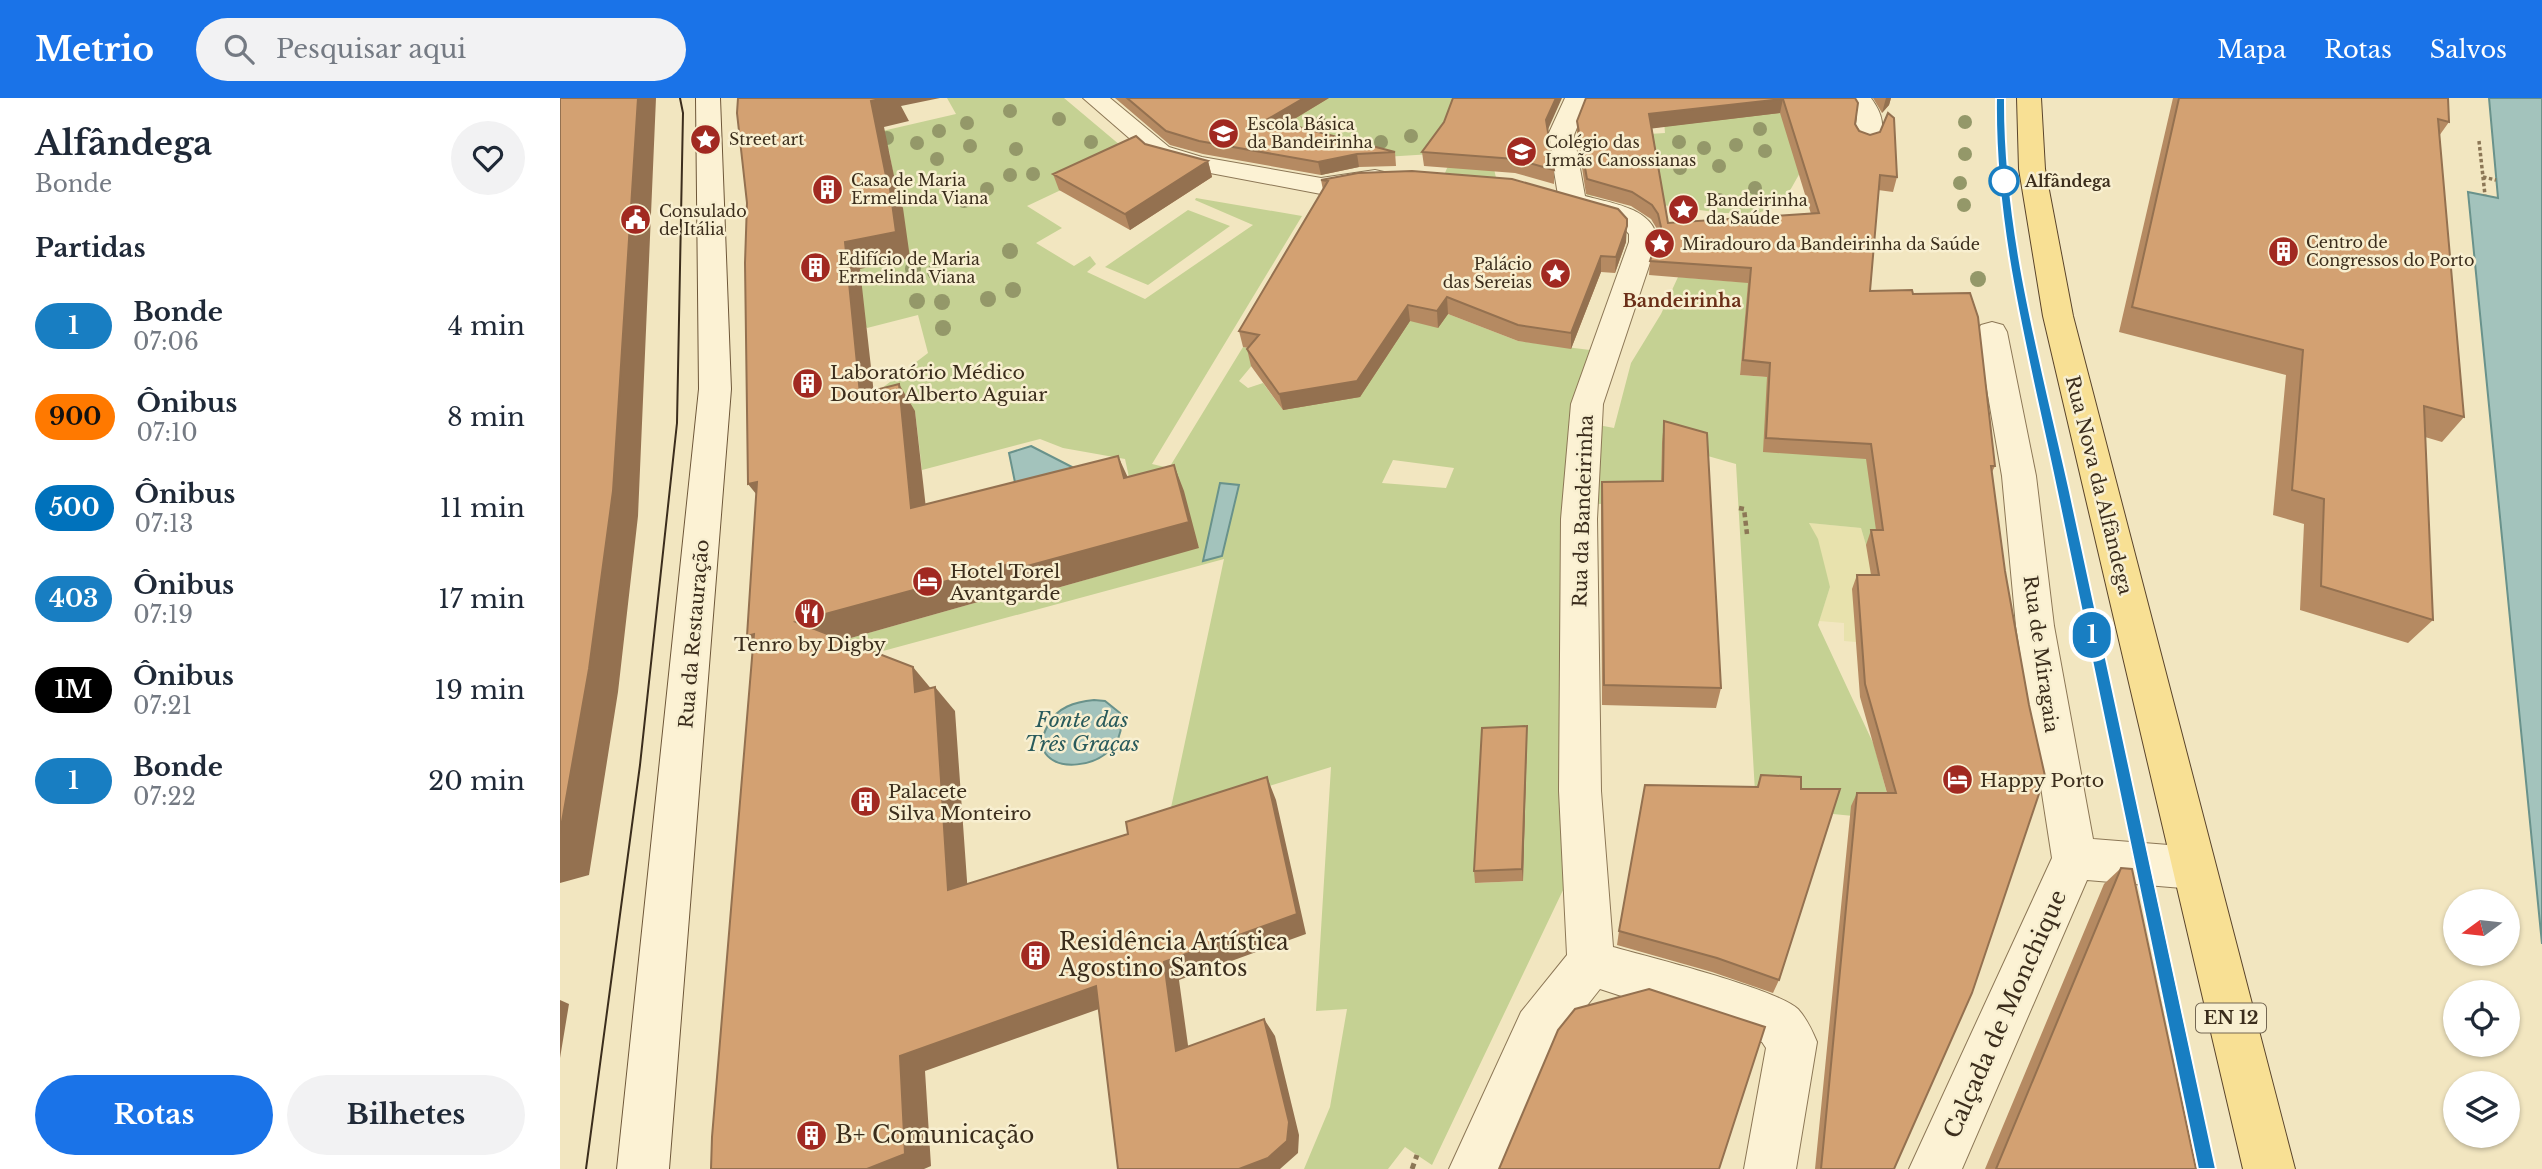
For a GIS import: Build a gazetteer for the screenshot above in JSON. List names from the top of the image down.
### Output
{
  "streets": {
    "main road": ["Rua Nova da Alfândega", "EN 12"],
    "street": [
      "Rua da Bandeirinha",
      "Rua da Restauração",
      "Rua de Miragaia",
      "Calçada de Monchique"
    ]
  },
  "crossings": [
    ["Rua Nova da Alfândega", "EN 12"],
    ["Rua de Miragaia", "Calçada de Monchique"]
  ],
  "districts": ["Bandeirinha"],
  "water": ["Fonte das Três Graças"],
  "places": {
    "school or university": ["Escola Básica da Bandeirinha", "Colégio das Irmãs Canossianas"],
    "place": [
      "Street art",
      "Bandeirinha da Saúde",
      "Miradouro da Bandeirinha da Saúde",
      "Palácio das Sereias"
    ],
    "other": ["Alfândega"],
    "building": [
      "Casa de Maria Ermelinda Viana",
      "Centro de Congressos do Porto",
      "Edifício de Maria Ermelinda Viana",
      "Laboratório Médico Doutor Alberto Aguiar",
      "Palacete Silva Monteiro",
      "Residência Artística Agostino Santos",
      "B+ Comunicação"
    ],
    "public building": ["Consulado de Itália"],
    "hotel": ["Hotel Torel Avantgarde", "Happy Porto"],
    "restaurant": ["Tenro by Digby"]
  },
  "lines": ["tram line 1"],
  "north": "left",
  "page": {
    "header": "Metrio",
    "search": "Pesquisar aqui",
    "nav": ["Mapa", "Rotas", "Salvos"],
    "heading": [
      ["Alfândega", "Bonde"],
      "Partidas"
    ],
    "on_map": "1",
    "list": [
      {
        "mark": "1",
        "name": "Bonde",
        "note": "07:06",
        "value": "4 min"
      },
      {
        "mark": "900",
        "name": "Ônibus",
        "note": "07:10",
        "value": "8 min"
      },
      {
        "mark": "500",
        "name": "Ônibus",
        "note": "07:13",
        "value": "11 min"
      },
      {
        "mark": "403",
        "name": "Ônibus",
        "note": "07:19",
        "value": "17 min"
      },
      {
        "mark": "1M",
        "name": "Ônibus",
        "note": "07:21",
        "value": "19 min"
      },
      {
        "mark": "1",
        "name": "Bonde",
        "note": "07:22",
        "value": "20 min"
      }
    ],
    "buttons": ["Rotas", "Bilhetes"]
  }
}
